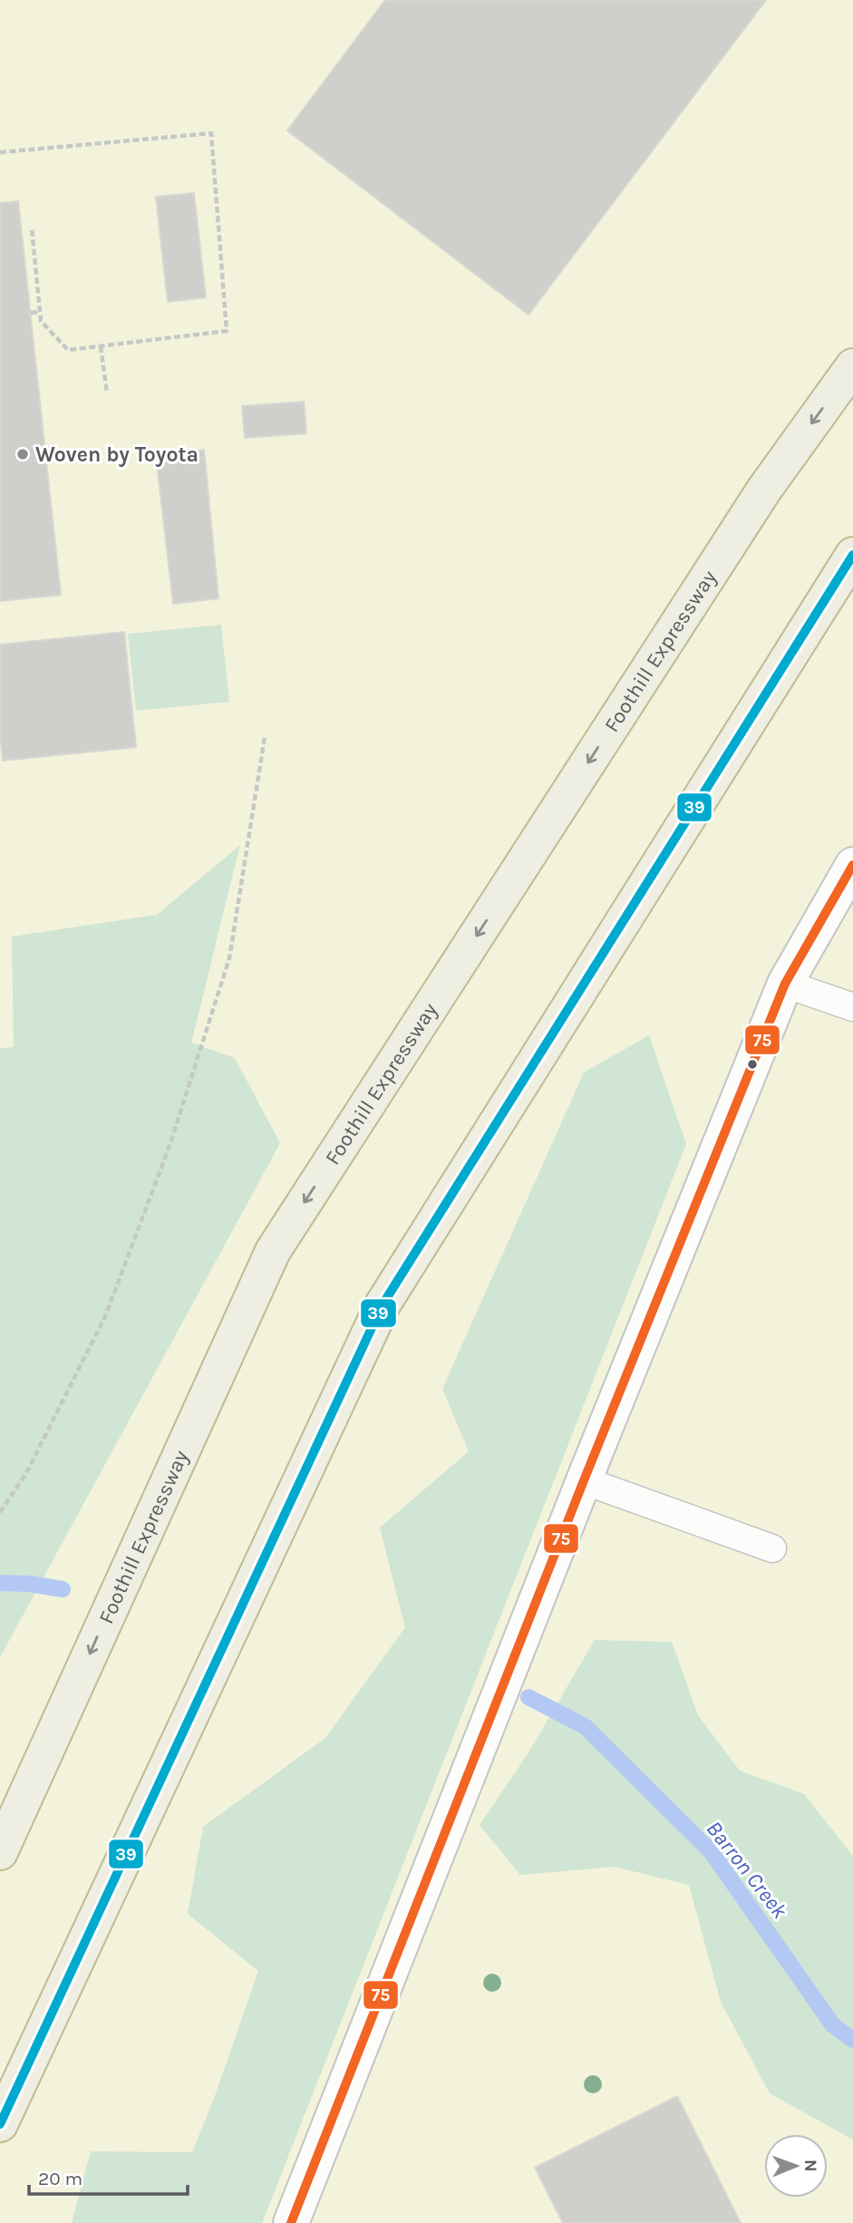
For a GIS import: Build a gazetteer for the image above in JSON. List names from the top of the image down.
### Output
{
  "streets": {
    "highway": ["Foothill Expressway"]
  },
  "water": ["Barron Creek"],
  "places": ["Woven by Toyota"],
  "lines": ["transit line 39", "transit line 75"],
  "scale_bar": "20 m",
  "north": "right"
}
